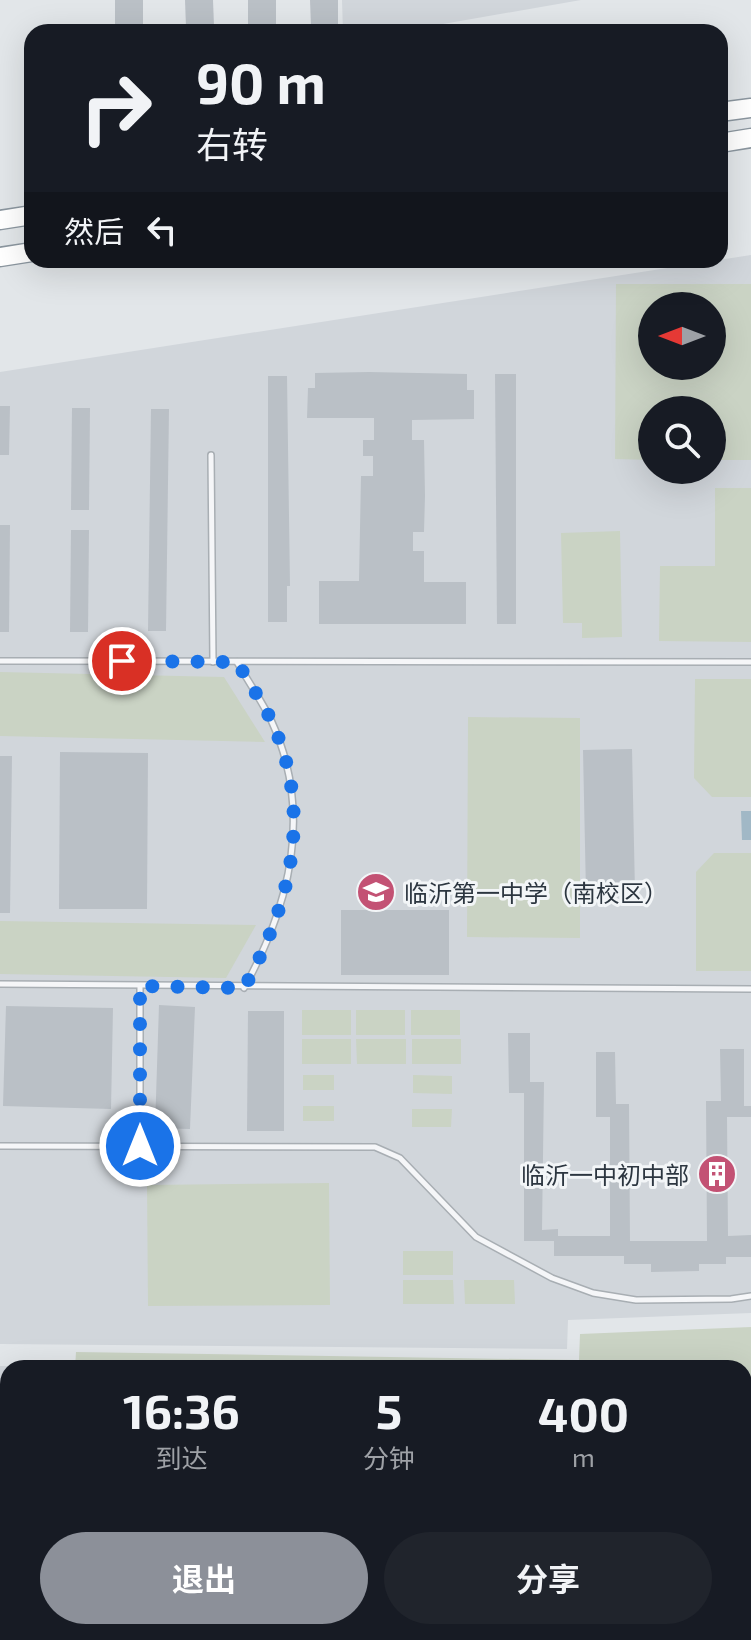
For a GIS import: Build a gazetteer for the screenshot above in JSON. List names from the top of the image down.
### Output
{
  "places": {
    "school or university": ["临沂第一中学（南校区）"],
    "building": ["临沂一中初中部"]
  },
  "north": "left",
  "page": {
    "turn": ["90 m", "右转"],
    "then": "然后",
    "eta": [
      "16:36",
      "到达",
      "5",
      "分钟",
      "400",
      "m"
    ],
    "buttons": ["退出", "分享"]
  }
}
